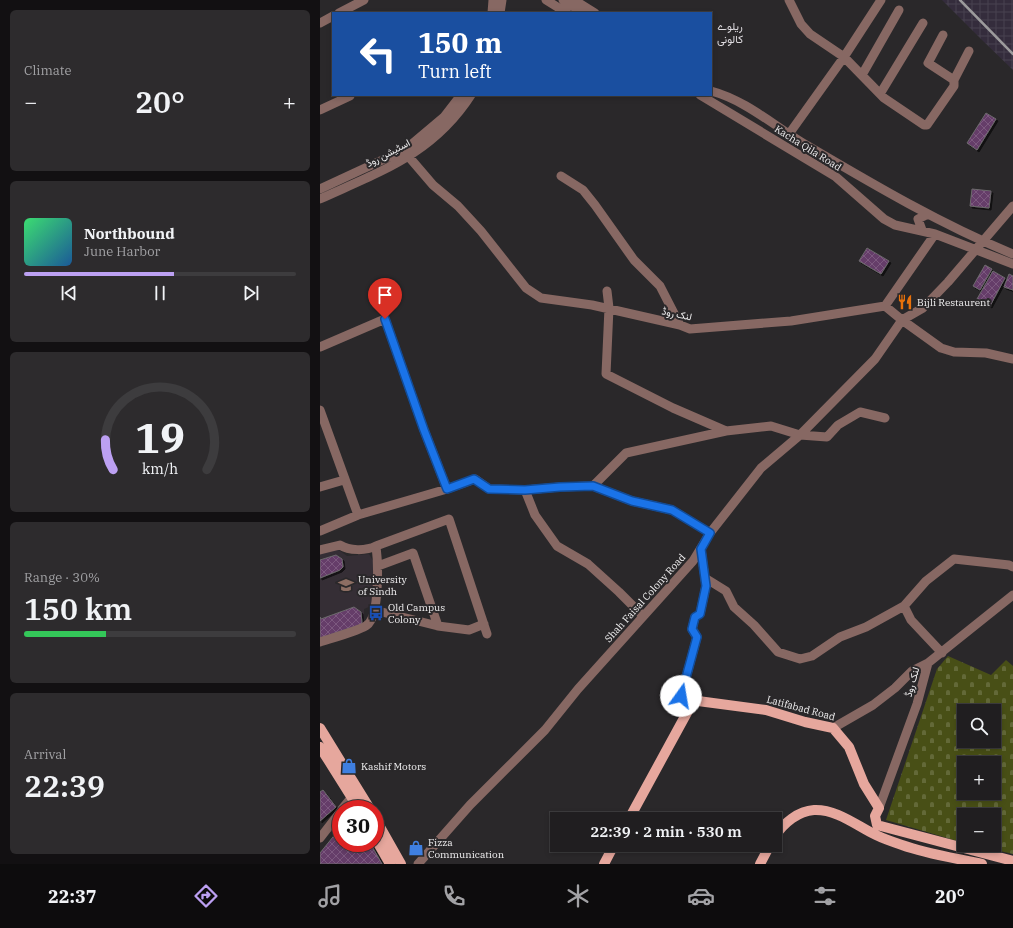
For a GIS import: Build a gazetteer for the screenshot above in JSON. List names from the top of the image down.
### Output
{
  "streets": {
    "main road": ["Latifabad Road"],
    "street": [
      "Kacha Qila Road",
      "اسٹیشن روڈ",
      "لنک روڈ",
      "Shah Faisal Colony Road"
    ]
  },
  "crossings": [
    ["Kacha Qila Road", "Shah Faisal Colony Road"],
    ["اسٹیشن روڈ", "لنک روڈ"],
    ["لنک روڈ", "Latifabad Road"]
  ],
  "districts": ["ریلوے کالونی"],
  "places": {
    "restaurant": ["Bijli Restaurent"],
    "school or university": ["University of Sindh"],
    "bus stop": ["Old Campus Colony"],
    "shop": ["Kashif Motors", "Fizza Communication"]
  },
  "page": {
    "tile": [
      "Climate",
      ["Range · 30%", "150 km"],
      ["Arrival", "22:39"]
    ],
    "turn": ["150 m", "Turn left"],
    "heat": ["−", "20°", "+"],
    "song": ["Northbound", "June Harbor"],
    "map_buttons": ["+", "−"],
    "limit": "30",
    "trip": "22:39 · 2 min · 530 m",
    "tabs": ["22:37", "20°"],
    "gauge": ["19", "km/h"]
  }
}
